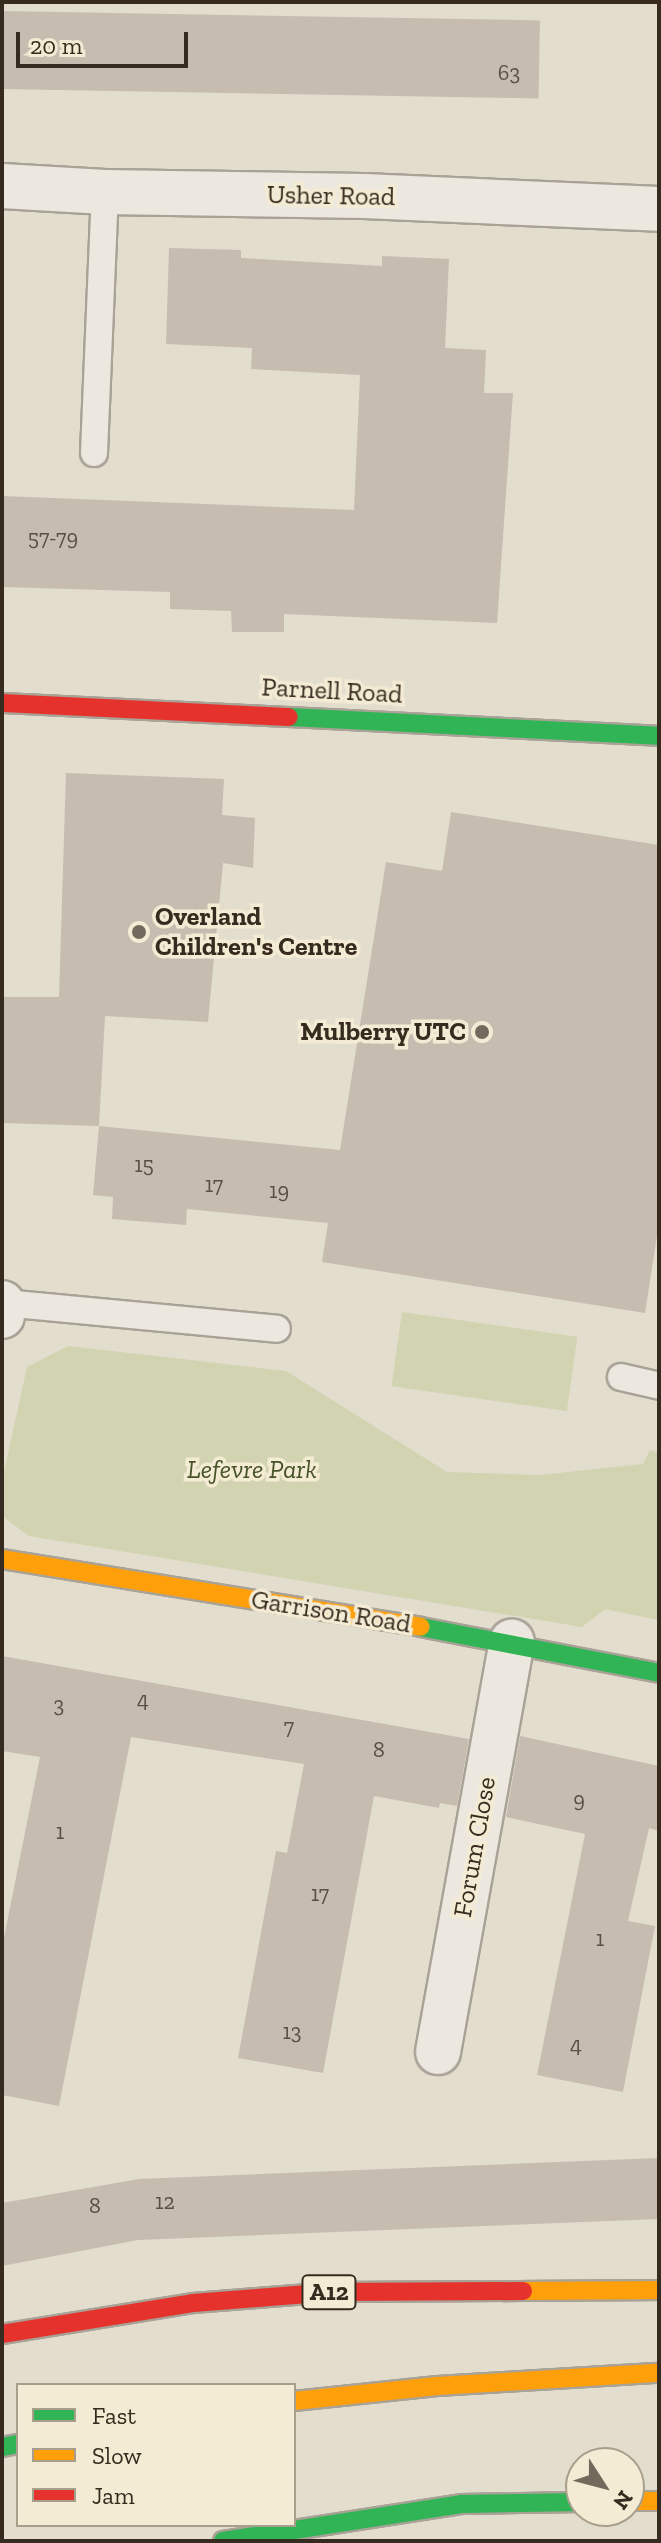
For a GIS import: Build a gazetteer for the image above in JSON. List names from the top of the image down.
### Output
{
  "streets": {
    "main road": ["Parnell Road", "Garrison Road", "A12"],
    "street": ["Usher Road", "Forum Close"]
  },
  "crossings": [
    ["Garrison Road", "Forum Close"]
  ],
  "parks": ["Lefevre Park"],
  "places": ["Overland Children's Centre", "Mulberry UTC"],
  "house_numbers": [
    "63",
    "57-79",
    "15",
    "17",
    "19",
    "4",
    "3",
    "7",
    "8",
    "9",
    "1",
    "17",
    "1",
    "13",
    "4",
    "12",
    "8"
  ],
  "legend": ["Fast", "Slow", "Jam"],
  "scale_bar": "20 m",
  "north": "bottom right"
}
